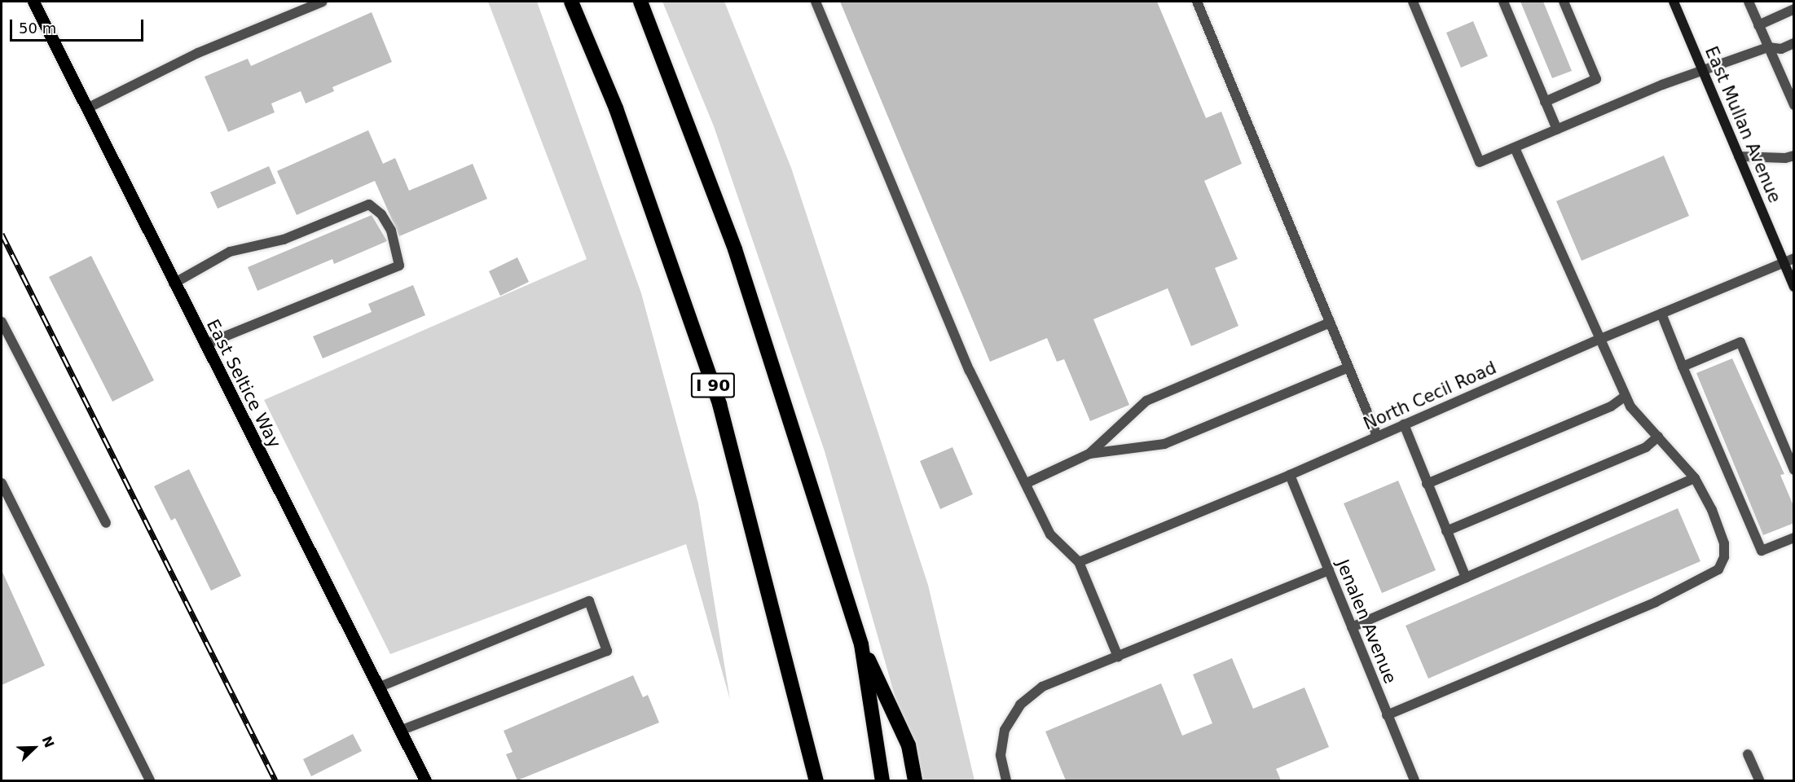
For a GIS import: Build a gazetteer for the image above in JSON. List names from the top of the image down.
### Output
{
  "streets": {
    "highway": ["I 90"],
    "main road": ["East Mullan Avenue", "East Seltice Way"],
    "street": ["North Cecil Road", "Jenalen Avenue"]
  },
  "crossings": [
    ["East Mullan Avenue", "North Cecil Road"],
    ["North Cecil Road", "Jenalen Avenue"]
  ],
  "scale_bar": "50 m",
  "north": "top right"
}
